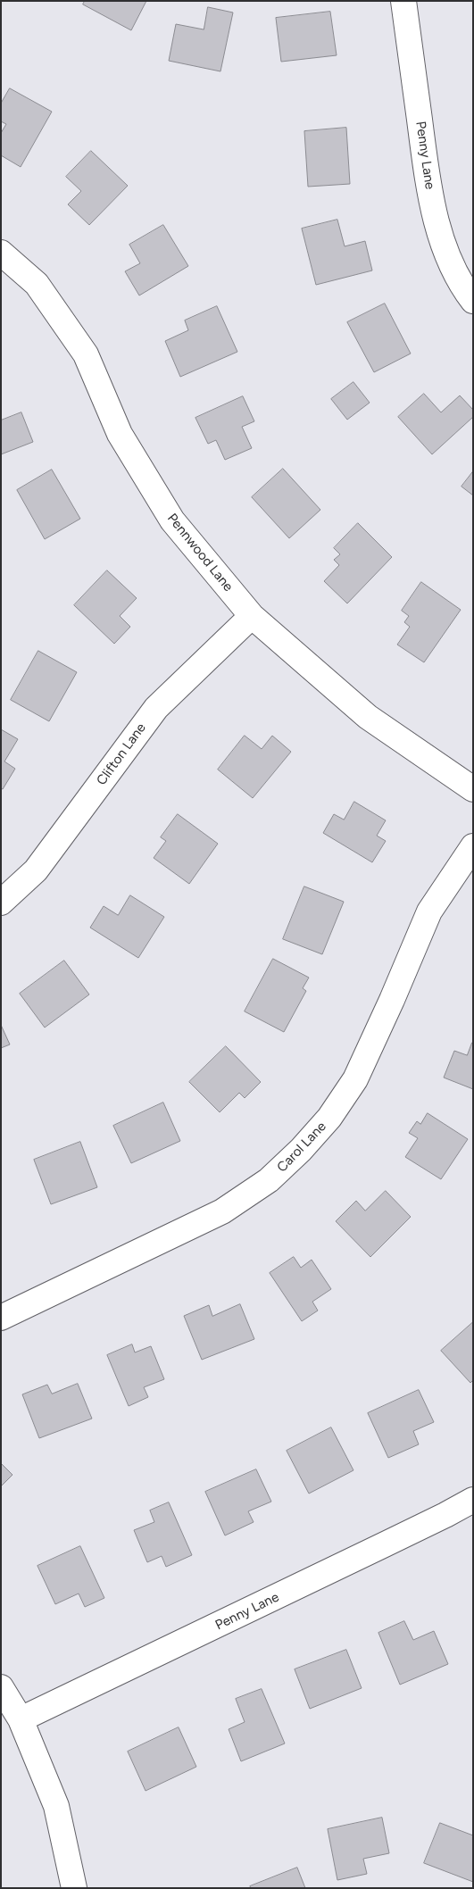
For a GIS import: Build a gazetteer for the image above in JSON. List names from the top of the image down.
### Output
{
  "streets": {
    "street": [
      "Penny Lane",
      "Pennwood Lane",
      "Clifton Lane",
      "Carol Lane"
    ]
  },
  "crossings": [
    ["Pennwood Lane", "Clifton Lane"]
  ]
}
